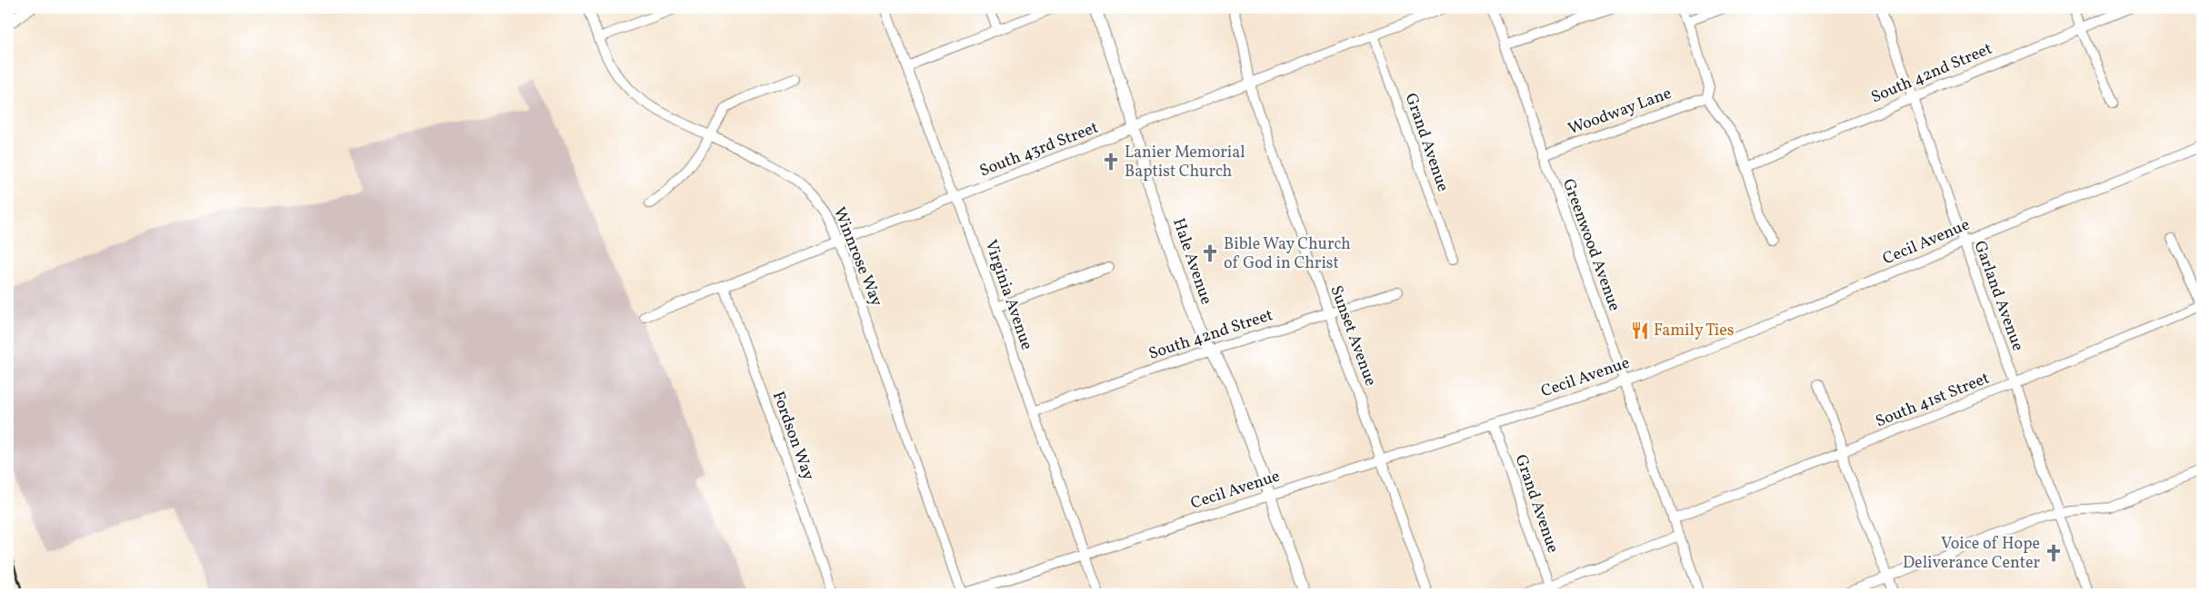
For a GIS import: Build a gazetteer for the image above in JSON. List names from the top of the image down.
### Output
{
  "streets": {
    "street": [
      "South 42nd Street",
      "Woodway Lane",
      "Grand Avenue",
      "South 43rd Street",
      "Cecil Avenue",
      "Greenwood Avenue",
      "Winnrose Way",
      "Hale Avenue",
      "Virginia Avenue",
      "Garland Avenue",
      "Sunset Avenue",
      "South 41st Street",
      "Fordson Way"
    ]
  },
  "crossings": [
    ["South 42nd Street", "Hale Avenue"],
    ["South 42nd Street", "Virginia Avenue"],
    ["South 42nd Street", "Garland Avenue"],
    ["South 42nd Street", "Sunset Avenue"],
    ["Woodway Lane", "Greenwood Avenue"],
    ["Grand Avenue", "South 43rd Street"],
    ["Grand Avenue", "Cecil Avenue"],
    ["South 43rd Street", "Winnrose Way"],
    ["South 43rd Street", "Hale Avenue"],
    ["South 43rd Street", "Virginia Avenue"],
    ["South 43rd Street", "Sunset Avenue"],
    ["South 43rd Street", "Fordson Way"],
    ["Cecil Avenue", "Greenwood Avenue"],
    ["Cecil Avenue", "Winnrose Way"],
    ["Cecil Avenue", "Hale Avenue"],
    ["Cecil Avenue", "Virginia Avenue"],
    ["Cecil Avenue", "Garland Avenue"],
    ["Cecil Avenue", "Sunset Avenue"],
    ["Greenwood Avenue", "South 41st Street"],
    ["Garland Avenue", "South 41st Street"]
  ],
  "places": {
    "church": ["Lanier Memorial Baptist Church", "Bible Way Church of God in Christ", "Voice of Hope Deliverance Center"],
    "restaurant": ["Family Ties"]
  }
}
